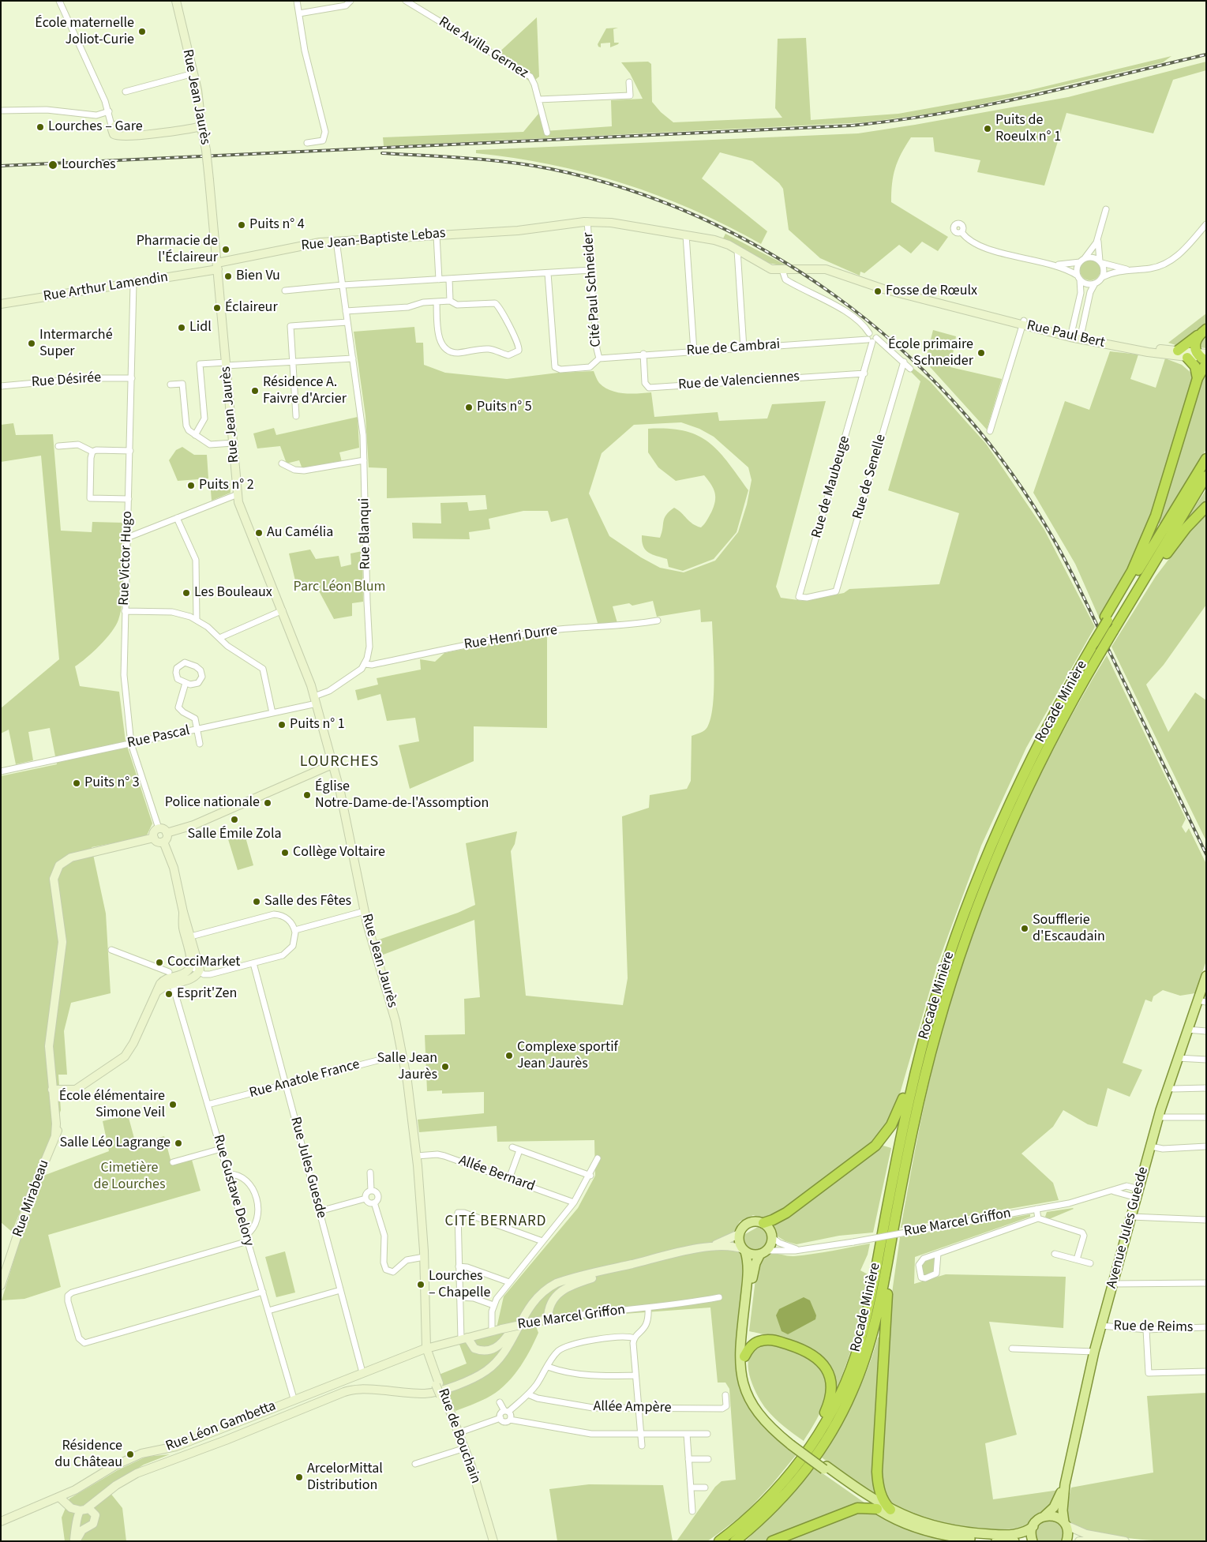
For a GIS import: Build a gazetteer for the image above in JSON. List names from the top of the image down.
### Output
{
  "streets": {
    "highway": ["Rocade Minière"],
    "main road": ["Avenue Jules Guesde"],
    "street": [
      "Rue Avilla Gernez",
      "Rue Jean Jaurès",
      "Rue Jean-Baptiste Lebas",
      "Rue Arthur Lamendin",
      "Cité Paul Schneider",
      "Rue Paul Bert",
      "Rue de Cambrai",
      "Rue Désirée",
      "Rue de Valenciennes",
      "Rue de Senelle",
      "Rue de Maubeuge",
      "Rue Blanqui",
      "Rue Victor Hugo",
      "Rue Henri Durre",
      "Rue Pascal",
      "Rue Anatole France",
      "Rue Jules Guesde",
      "Allée Bernard",
      "Rue Gustave Delory",
      "Rue Mirabeau",
      "Rue Marcel Griffon",
      "Rue de Reims",
      "Allée Ampère",
      "Rue Léon Gambetta",
      "Rue de Bouchain"
    ]
  },
  "crossings": [
    ["Rue Jean Jaurès", "Rue Jean-Baptiste Lebas"],
    ["Rue Jean Jaurès", "Rue Arthur Lamendin"],
    ["Rue Jean Jaurès", "Rue Pascal"],
    ["Rue Jean Jaurès", "Rue Anatole France"],
    ["Rue Jean Jaurès", "Allée Bernard"],
    ["Rue Jean Jaurès", "Rue Marcel Griffon"],
    ["Rue Jean Jaurès", "Rue Léon Gambetta"],
    ["Rue Jean Jaurès", "Rue de Bouchain"],
    ["Rue Jean-Baptiste Lebas", "Rue Arthur Lamendin"],
    ["Rue Jean-Baptiste Lebas", "Cité Paul Schneider"],
    ["Rue Jean-Baptiste Lebas", "Rue Paul Bert"],
    ["Rue Jean-Baptiste Lebas", "Rue Blanqui"],
    ["Rue Arthur Lamendin", "Rue Victor Hugo"],
    ["Cité Paul Schneider", "Rue Paul Bert"],
    ["Cité Paul Schneider", "Rue de Cambrai"],
    ["Rue de Cambrai", "Rue de Valenciennes"],
    ["Rue de Cambrai", "Rue de Maubeuge"],
    ["Rue Désirée", "Rue Victor Hugo"],
    ["Rue de Valenciennes", "Rue de Maubeuge"],
    ["Rue de Senelle", "Rue de Maubeuge"],
    ["Rue Blanqui", "Rue Henri Durre"],
    ["Rue Victor Hugo", "Rue Pascal"],
    ["Rue Victor Hugo", "Rue Mirabeau"],
    ["Rue Anatole France", "Rue Jules Guesde"],
    ["Rue Anatole France", "Rue Gustave Delory"],
    ["Rue Jules Guesde", "Rue Léon Gambetta"],
    ["Rue Gustave Delory", "Rue Léon Gambetta"],
    ["Rue Marcel Griffon", "Avenue Jules Guesde"],
    ["Rue Marcel Griffon", "Rue Léon Gambetta"],
    ["Rue Marcel Griffon", "Rue de Bouchain"],
    ["Avenue Jules Guesde", "Rue de Reims"],
    ["Rue Léon Gambetta", "Rue de Bouchain"]
  ],
  "districts": ["LOURCHES", "CITÉ BERNARD"],
  "parks": ["Parc Léon Blum", "Cimetière de Lourches"],
  "places": [
    "École maternelle Joliot-Curie",
    "Lourches – Gare",
    "Puits de Roeulx n° 1",
    "Lourches",
    "Puits n° 4",
    "Pharmacie de l'Éclaireur",
    "Bien Vu",
    "Fosse de Rœulx",
    "Éclaireur",
    "Lidl",
    "Intermarché Super",
    "École primaire Schneider",
    "Résidence A. Faivre d'Arcier",
    "Puits n° 5",
    "Puits n° 2",
    "Au Camélia",
    "Les Bouleaux",
    "Puits n° 1",
    "Puits n° 3",
    "Église Notre-Dame-de-l'Assomption",
    "Police nationale",
    "Salle Émile Zola",
    "Collège Voltaire",
    "Salle des Fêtes",
    "Soufflerie d'Escaudain",
    "CocciMarket",
    "Esprit'Zen",
    "Complexe sportif Jean Jaurès",
    "Salle Jean Jaurès",
    "École élémentaire Simone Veil",
    "Salle Léo Lagrange",
    "Lourches – Chapelle",
    "Résidence du Château",
    "ArcelorMittal Distribution"
  ]
}
